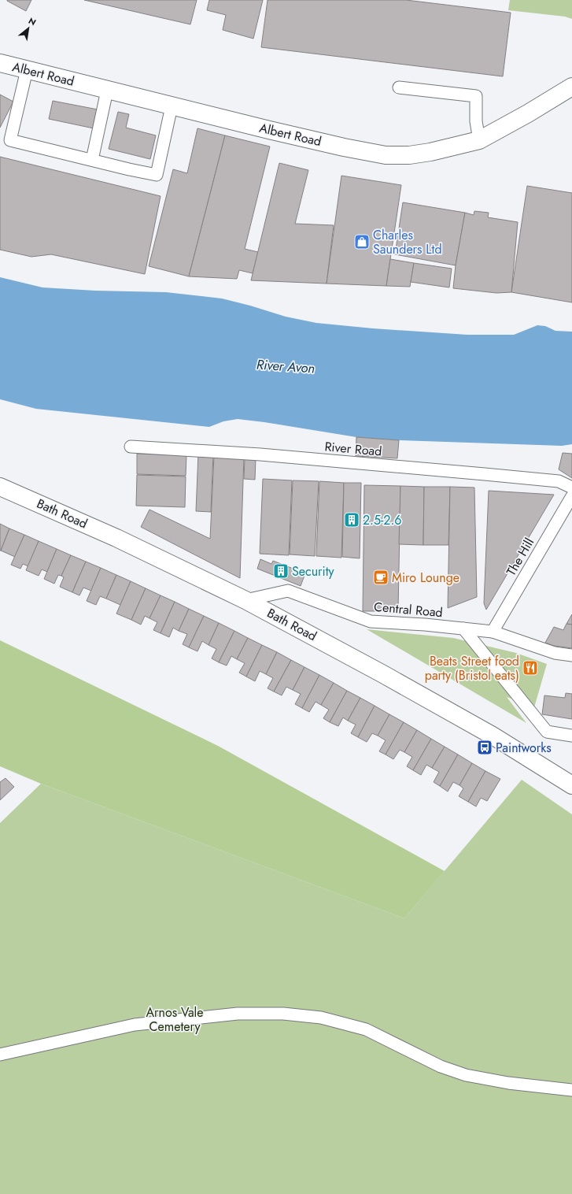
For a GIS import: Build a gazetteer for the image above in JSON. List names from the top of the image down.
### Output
{
  "streets": {
    "main road": ["Albert Road", "Bath Road"],
    "lane": ["River Road", "The Hill", "Central Road"]
  },
  "crossings": [
    ["Bath Road", "Central Road"],
    ["The Hill", "Central Road"]
  ],
  "water": ["River Avon"],
  "parks": ["Arnos Vale Cemetery"],
  "places": {
    "shop": ["Charles Saunders Ltd"],
    "building": ["2.5-2.6", "Security"],
    "cafe": ["Miro Lounge"],
    "restaurant": ["Beats Street food party (Bristol eats)"],
    "bus stop": ["Paintworks"]
  },
  "north": "top right"
}
